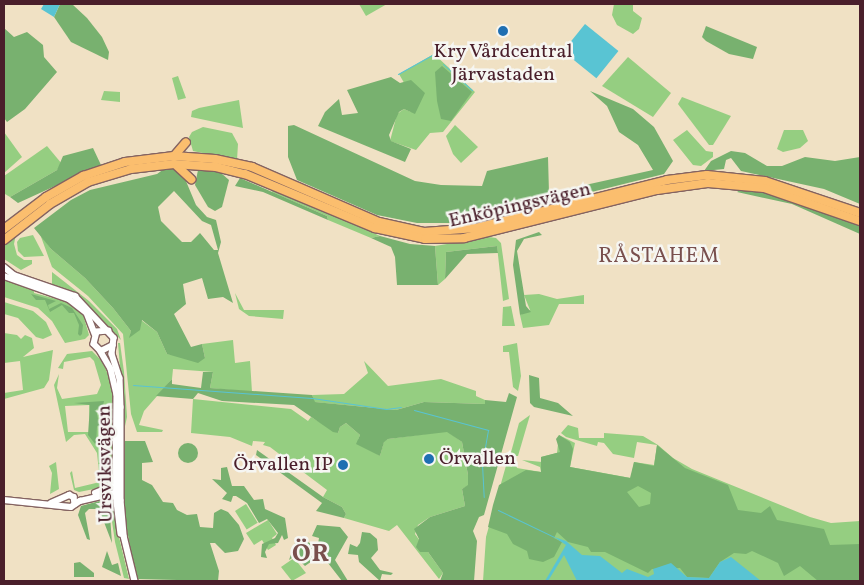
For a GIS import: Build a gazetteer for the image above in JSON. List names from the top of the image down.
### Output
{
  "streets": {
    "main road": ["Enköpingsvägen"],
    "street": ["Ursviksvägen"]
  },
  "districts": ["RÅSTAHEM", "ÖR"],
  "places": ["Kry Vårdcentral Järvastaden", "Örvallen", "Örvallen IP"]
}
